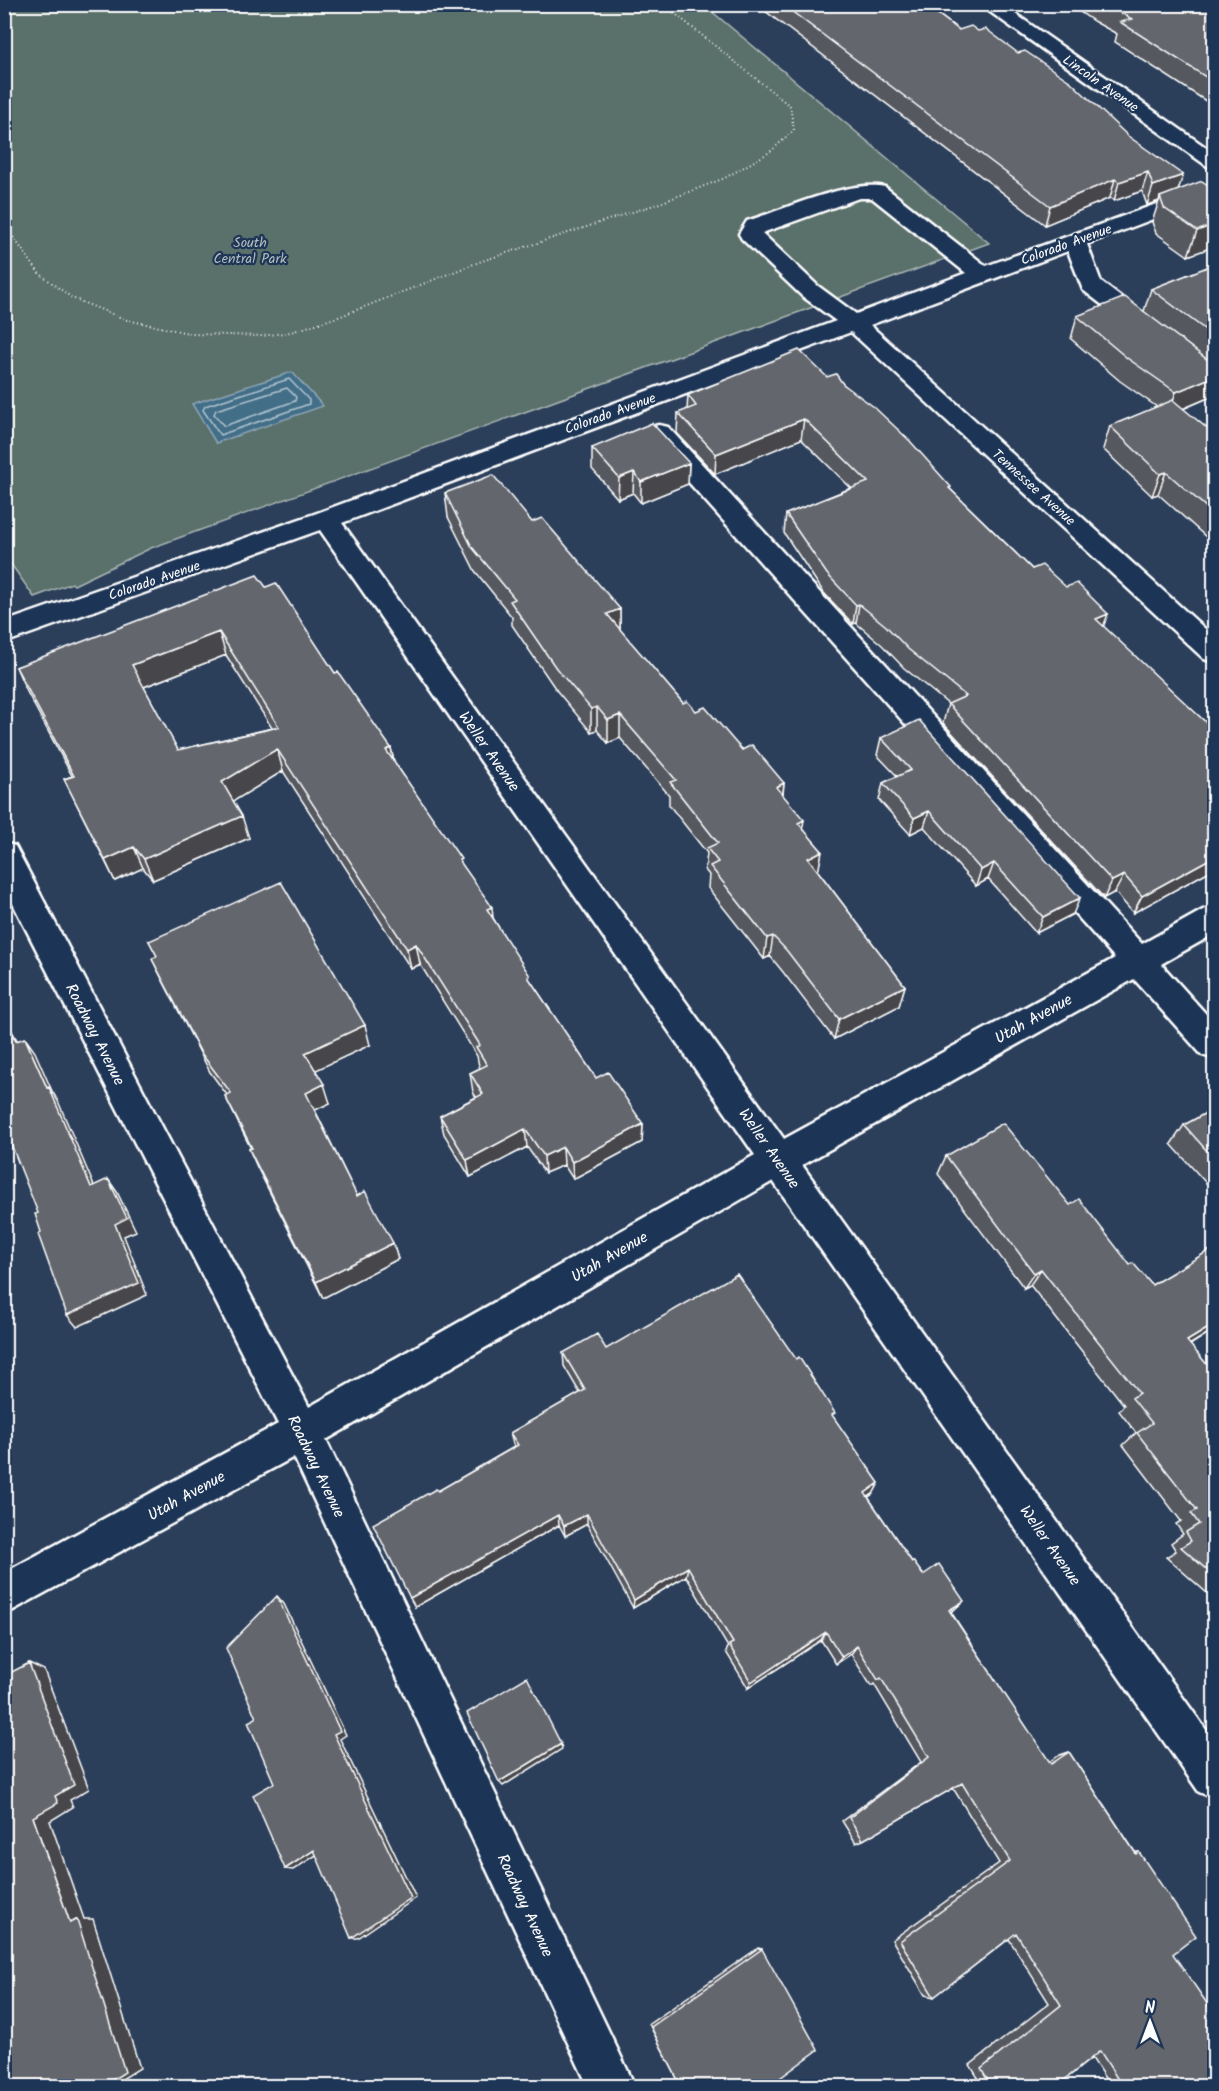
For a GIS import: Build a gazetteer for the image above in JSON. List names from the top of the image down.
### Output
{
  "streets": {
    "street": [
      "Lincoln Avenue",
      "Colorado Avenue",
      "Tennessee Avenue",
      "Weller Avenue",
      "Utah Avenue",
      "Roadway Avenue"
    ]
  },
  "crossings": [
    ["Colorado Avenue", "Tennessee Avenue"],
    ["Colorado Avenue", "Weller Avenue"],
    ["Weller Avenue", "Utah Avenue"],
    ["Utah Avenue", "Roadway Avenue"]
  ],
  "parks": ["South Central Park"],
  "north": "top"
}
